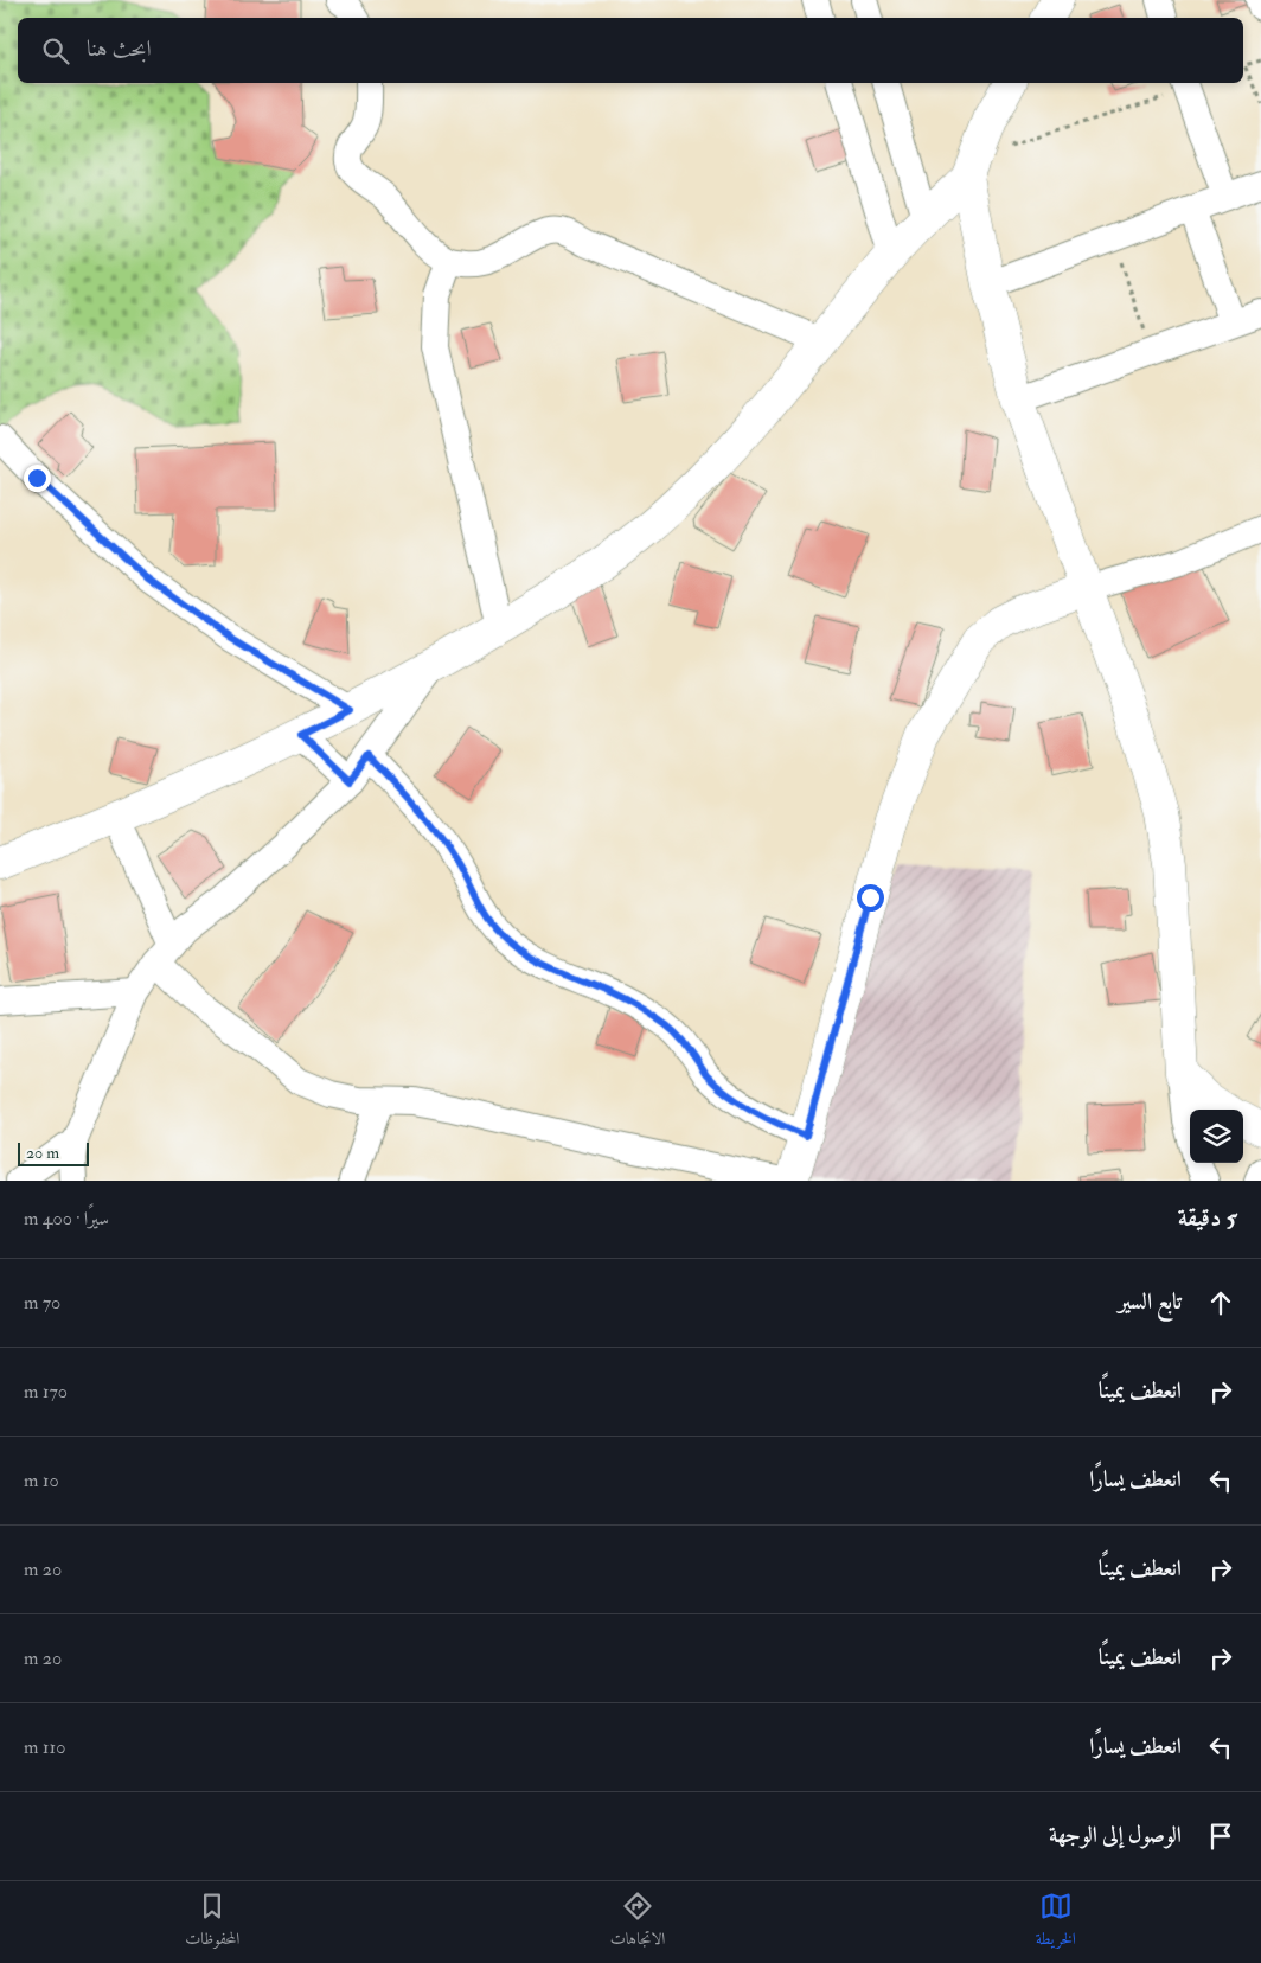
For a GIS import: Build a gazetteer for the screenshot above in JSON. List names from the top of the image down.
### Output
{
  "scale_bar": "20 m",
  "page": {
    "search": "ابحث هنا",
    "scale": "20 m",
    "heading": ["5 دقيقة", "سيرًا · 400 m"],
    "list": [
      ["تابع السير", "70 m"],
      ["انعطف يمينًا", "170 m"],
      ["انعطف يسارًا", "10 m"],
      ["انعطف يمينًا", "20 m"],
      ["انعطف يمينًا", "20 m"],
      ["انعطف يسارًا", "110 m"],
      "الوصول إلى الوجهة"
    ],
    "nav": ["الخريطة", "الاتجاهات", "المحفوظات"]
  }
}
